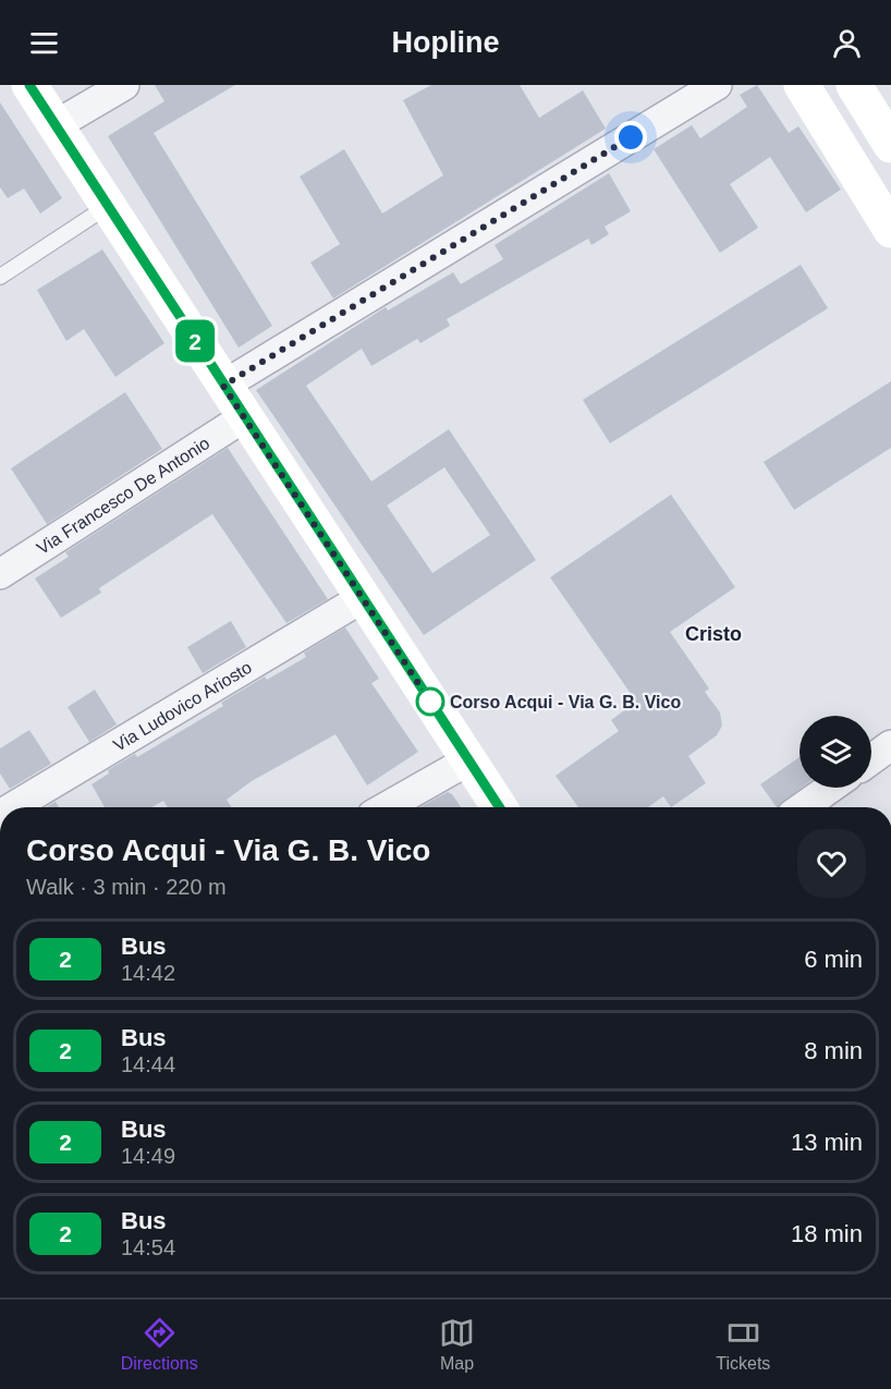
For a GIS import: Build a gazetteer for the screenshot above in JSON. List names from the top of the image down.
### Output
{
  "streets": {
    "street": ["Via Francesco De Antonio", "Via Ludovico Ariosto"]
  },
  "districts": ["Cristo"],
  "places": ["Corso Acqui - Via G. B. Vico"],
  "lines": ["bus line 2"],
  "page": {
    "header": "Hopline",
    "on_map": "2",
    "heading": ["Corso Acqui - Via G. B. Vico", "Walk · 3 min · 220 m"],
    "list": [
      {
        "mark": "2",
        "name": "Bus",
        "note": "14:42",
        "value": "6 min"
      },
      {
        "mark": "2",
        "name": "Bus",
        "note": "14:44",
        "value": "8 min"
      },
      {
        "mark": "2",
        "name": "Bus",
        "note": "14:49",
        "value": "13 min"
      },
      {
        "mark": "2",
        "name": "Bus",
        "note": "14:54",
        "value": "18 min"
      }
    ],
    "tabs": ["Directions", "Map", "Tickets"]
  }
}
